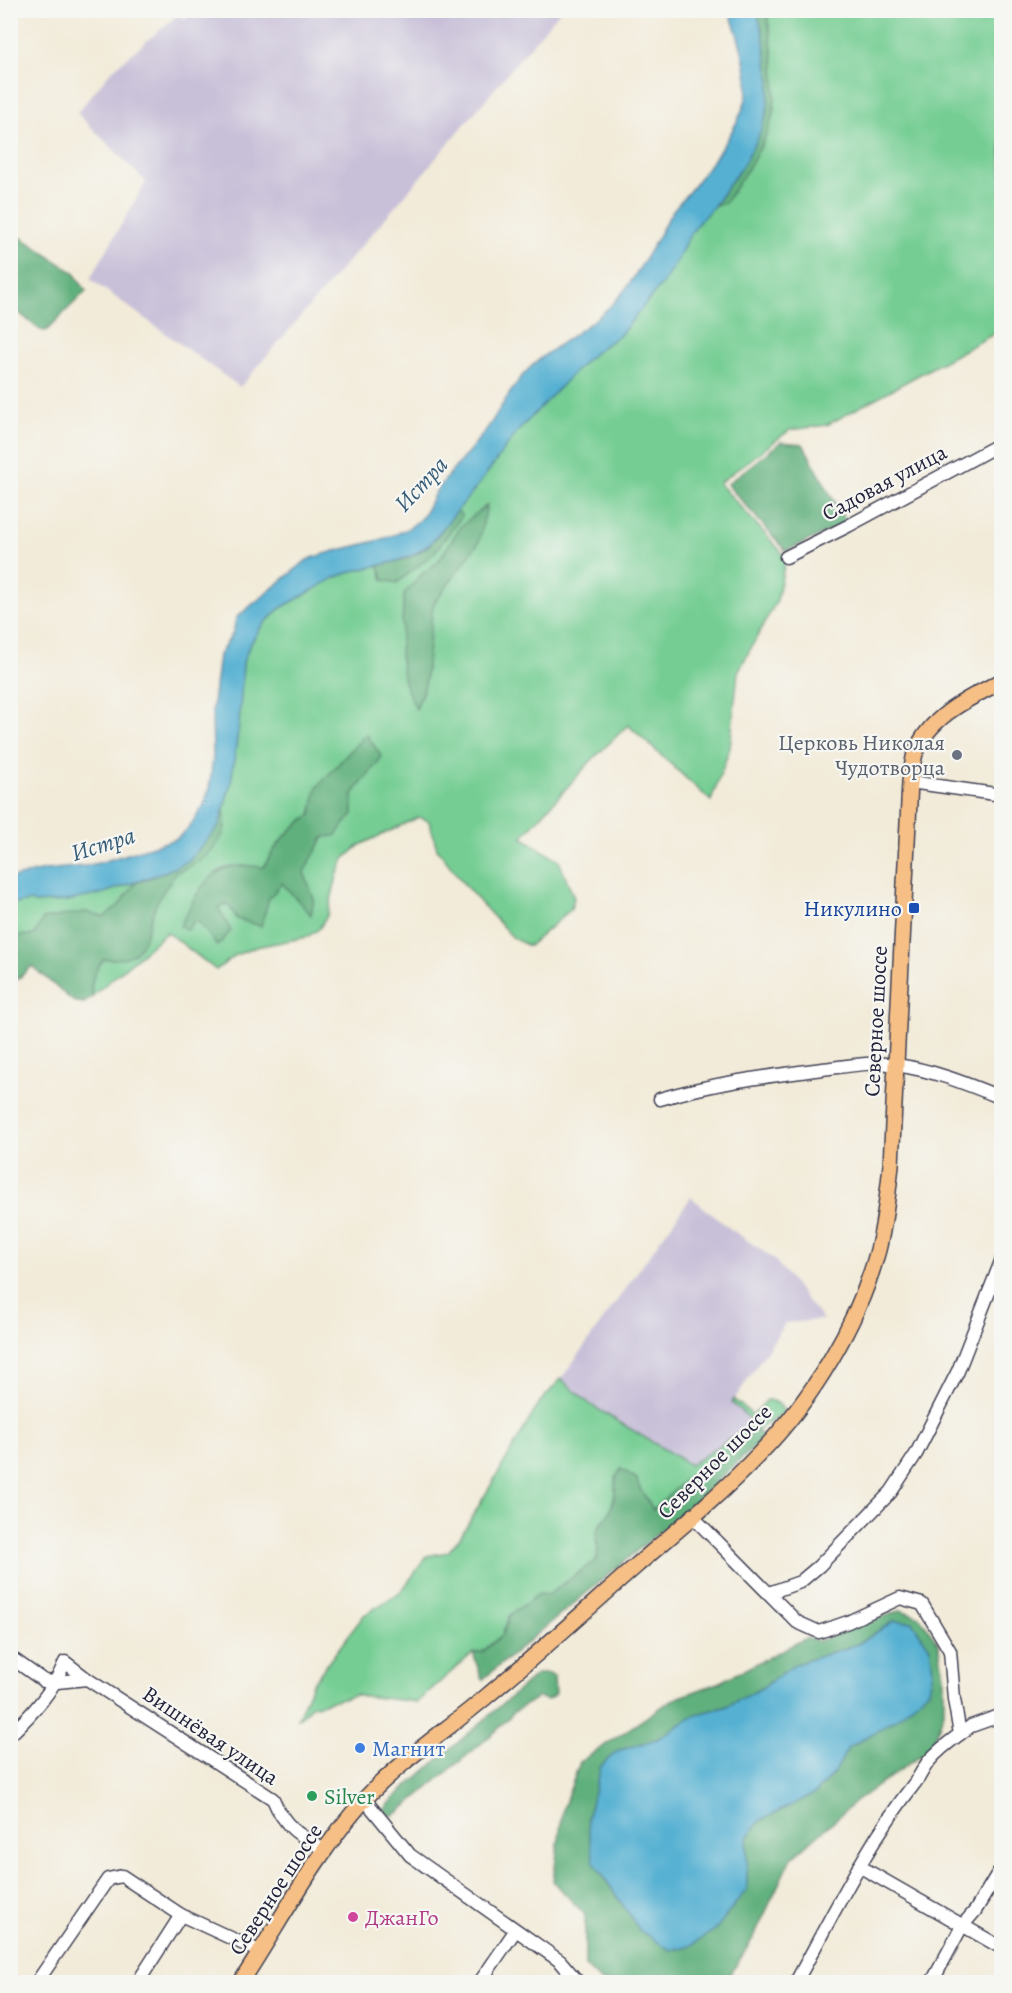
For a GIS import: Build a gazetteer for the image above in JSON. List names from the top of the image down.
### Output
{
  "streets": {
    "main road": ["Северное шоссе"],
    "street": ["Садовая улица", "Вишнёвая улица"]
  },
  "crossings": [
    ["Северное шоссе", "Вишнёвая улица"]
  ],
  "water": ["Истра"],
  "places": {
    "other": [
      "Церковь Николая Чудотворца",
      "Магнит",
      "Silver",
      "ДжанГо"
    ],
    "transit": ["Никулино"]
  }
}
